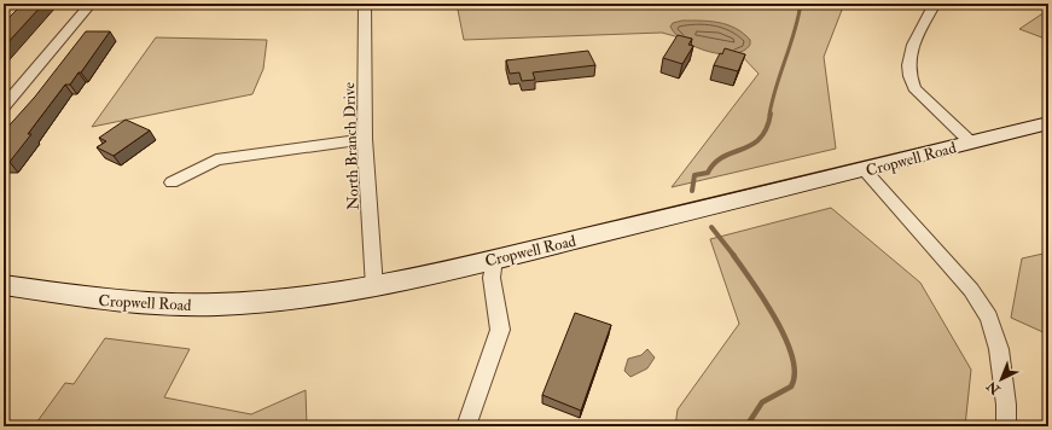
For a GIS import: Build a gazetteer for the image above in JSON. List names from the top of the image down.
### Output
{
  "streets": {
    "street": ["North Branch Drive", "Cropwell Road"]
  },
  "crossings": [
    ["North Branch Drive", "Cropwell Road"]
  ],
  "north": "bottom left"
}
